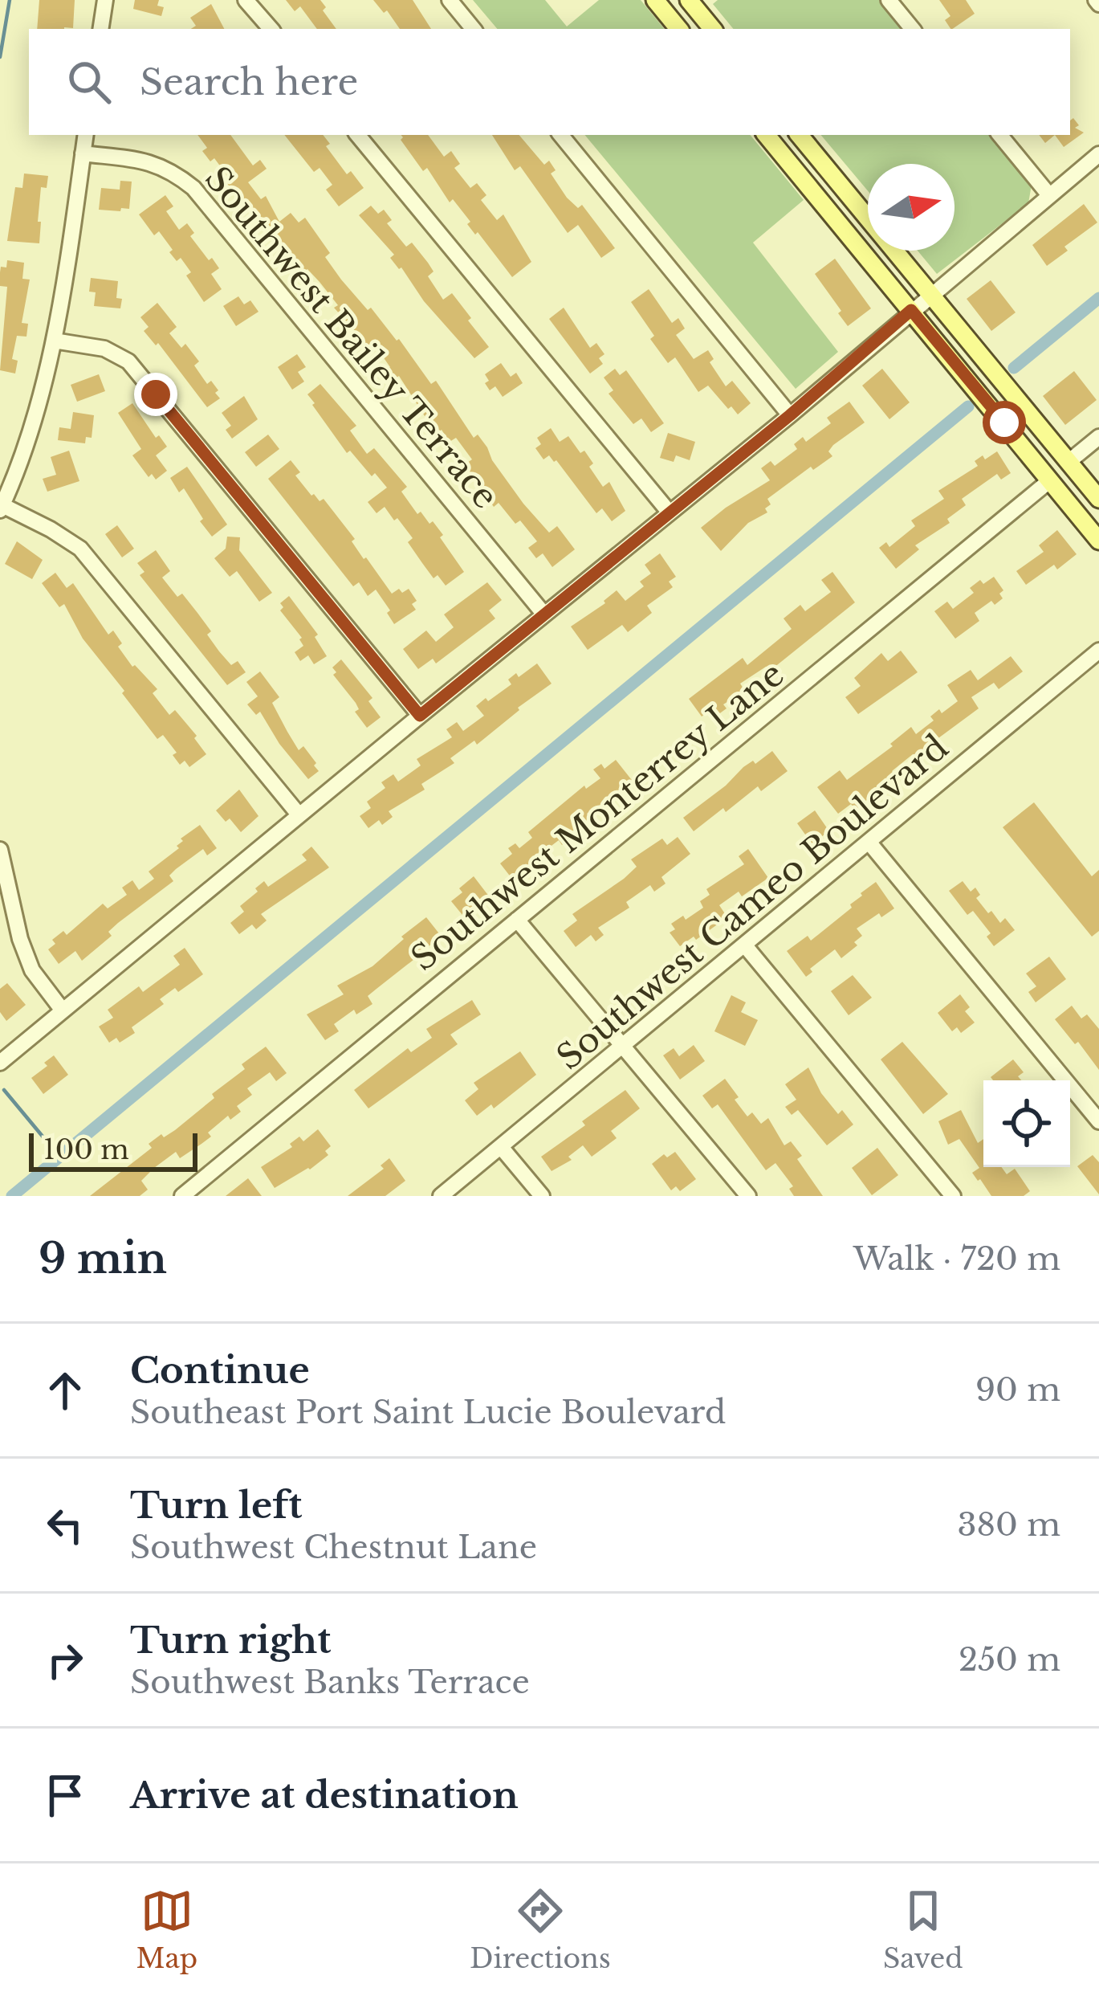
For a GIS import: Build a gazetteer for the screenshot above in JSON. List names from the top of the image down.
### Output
{
  "streets": {
    "street": ["Southwest Bailey Terrace", "Southwest Monterrey Lane", "Southwest Cameo Boulevard"]
  },
  "scale_bar": "100 m",
  "north": "right",
  "page": {
    "search": "Search here",
    "scale": "100 m",
    "heading": ["9 min", "Walk · 720 m"],
    "list": [
      ["Continue", "Southeast Port Saint Lucie Boulevard", "90 m"],
      ["Turn left", "Southwest Chestnut Lane", "380 m"],
      ["Turn right", "Southwest Banks Terrace", "250 m"],
      "Arrive at destination"
    ],
    "nav": ["Map", "Directions", "Saved"]
  }
}
